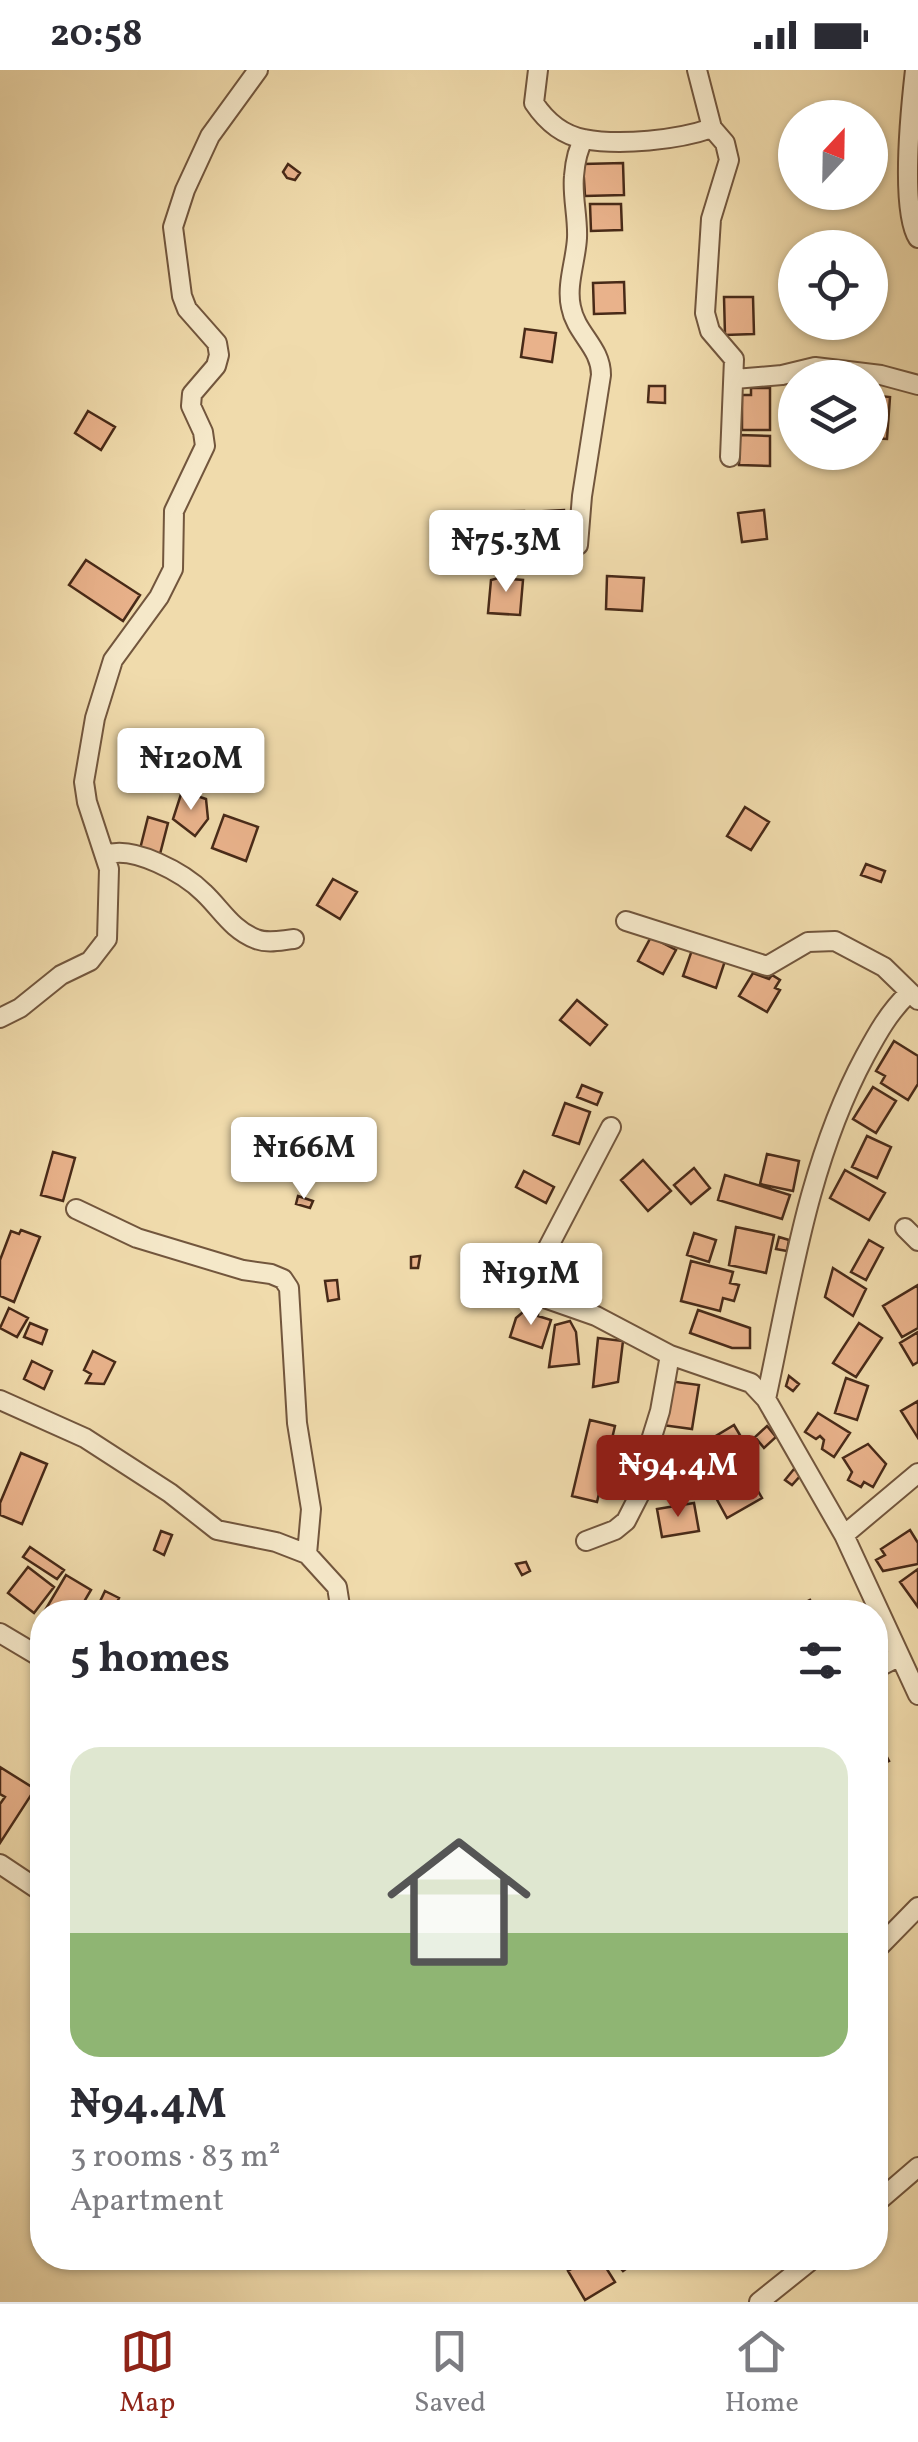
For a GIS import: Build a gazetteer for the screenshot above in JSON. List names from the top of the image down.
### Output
{
  "north": "top",
  "page": {
    "status": "20:58",
    "price": [
      "₦75.3M",
      "₦120M",
      "₦166M",
      "₦191M",
      "₦94.4M"
    ],
    "heading": "5 homes",
    "list": [
      {
        "name": "₦94.4M",
        "note": "3 rooms · 83 m² · Apartment"
      }
    ],
    "tabs": ["Map", "Saved", "Home"]
  }
}
